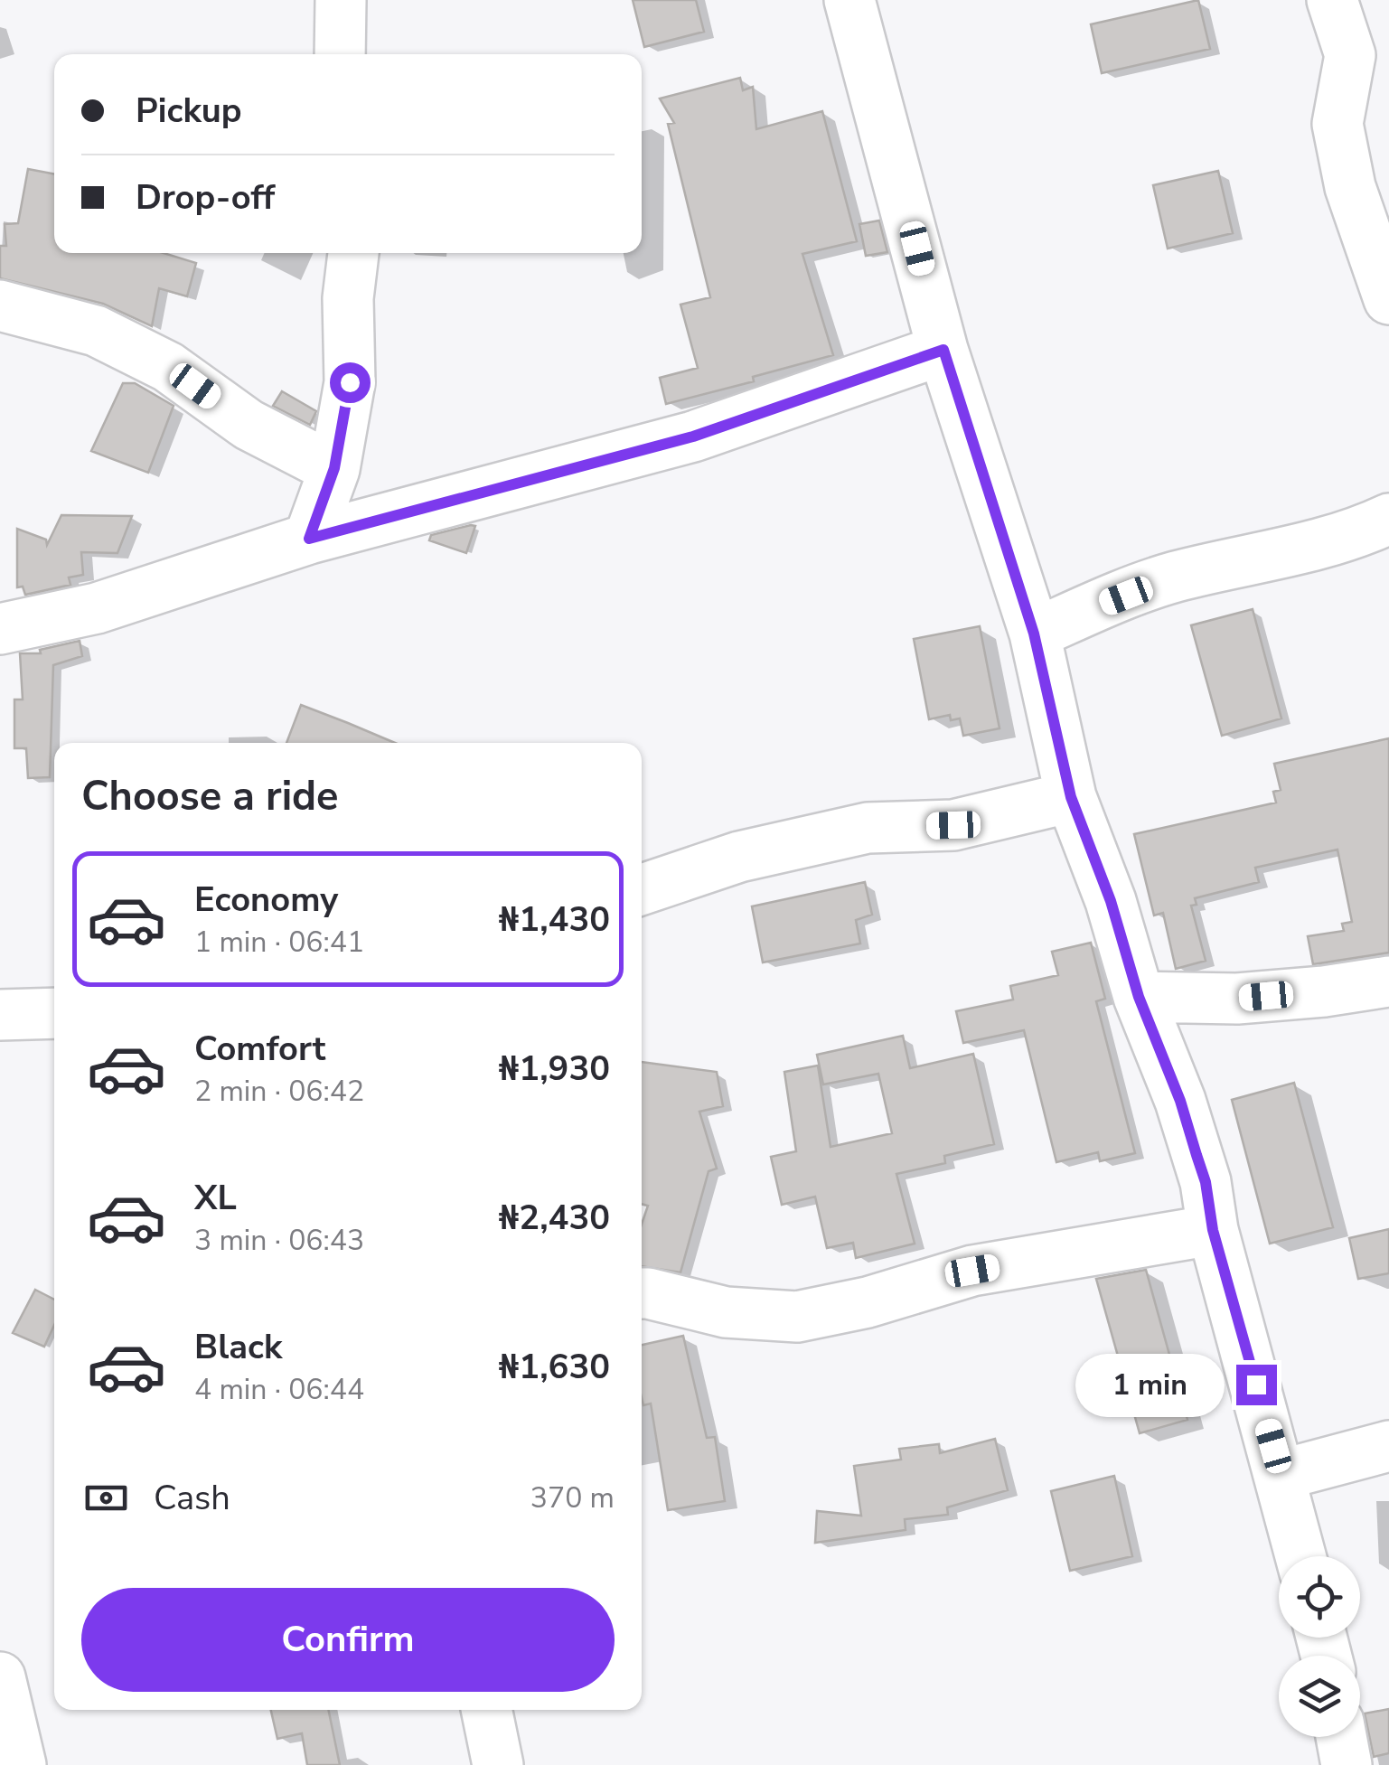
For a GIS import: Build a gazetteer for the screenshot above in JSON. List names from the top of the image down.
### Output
{
  "page": {
    "banner": ["Pickup", "Drop-off"],
    "heading": "Choose a ride",
    "list": [
      {
        "name": "Economy",
        "note": "1 min · 06:41",
        "value": "₦1,430"
      },
      {
        "name": "Comfort",
        "note": "2 min · 06:42",
        "value": "₦1,930"
      },
      {
        "name": "XL",
        "note": "3 min · 06:43",
        "value": "₦2,430"
      },
      {
        "name": "Black",
        "note": "4 min · 06:44",
        "value": "₦1,630"
      }
    ],
    "bubble": "1 min",
    "pay": ["Cash", "370 m"],
    "buttons": "Confirm"
  }
}
